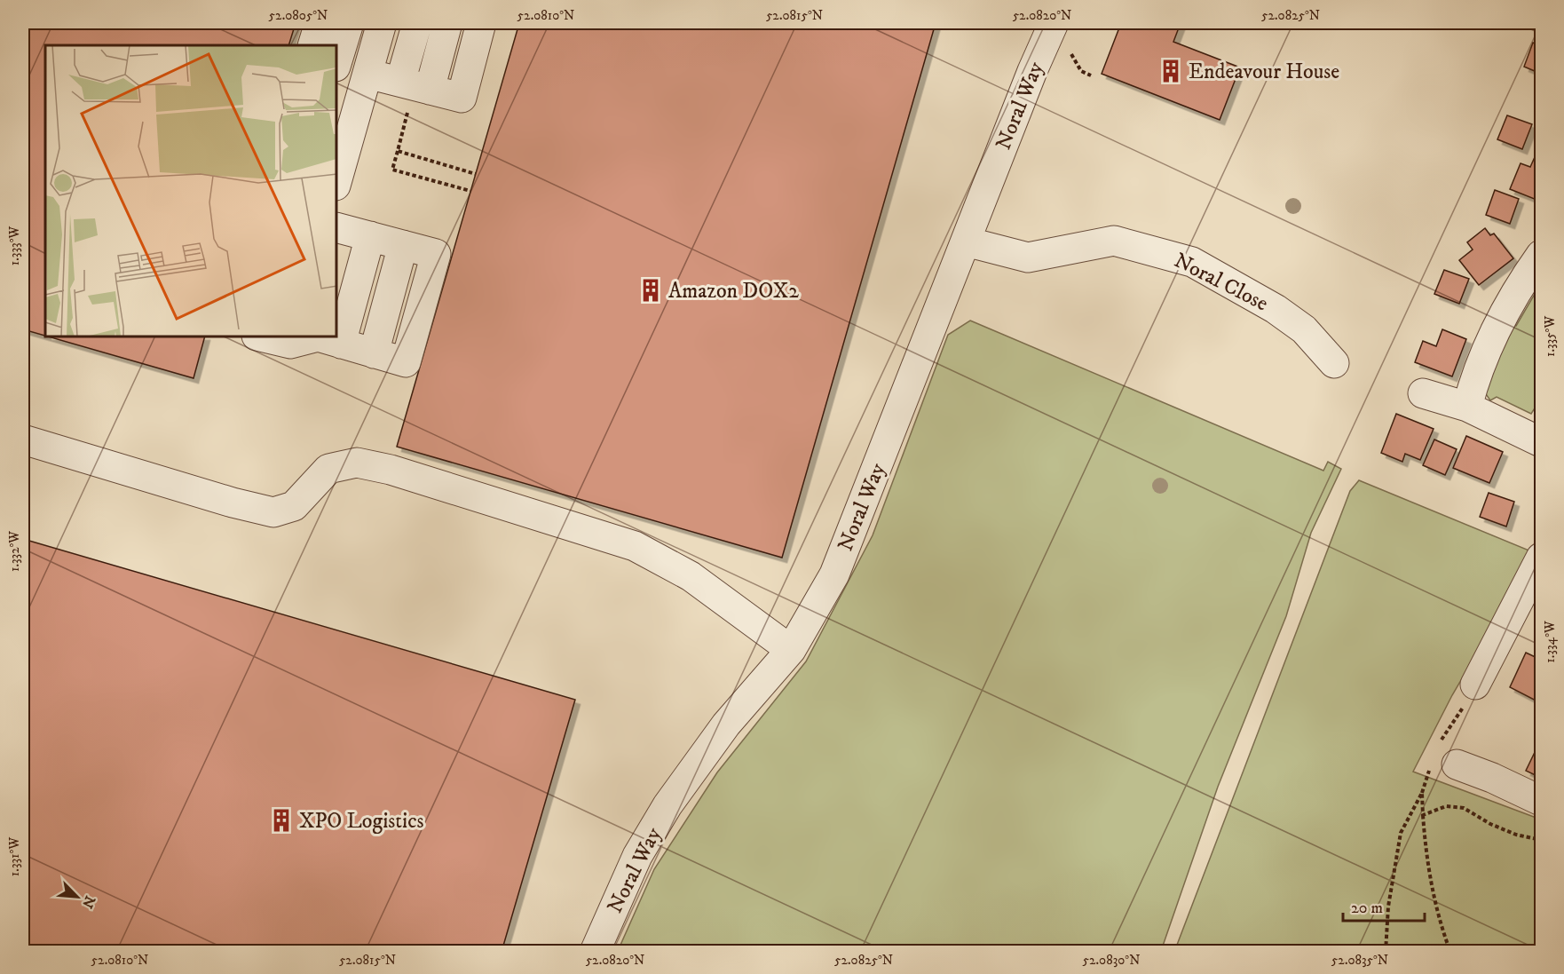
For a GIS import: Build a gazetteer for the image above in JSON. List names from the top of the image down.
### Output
{
  "streets": {
    "street": ["Noral Way", "Noral Close"]
  },
  "crossings": [
    ["Noral Way", "Noral Close"]
  ],
  "places": {
    "building": ["Endeavour House", "Amazon DOX2", "XPO Logistics"]
  },
  "scale_bar": "20 m",
  "north": "bottom right",
  "coordinates": [
    "52.0805°N",
    "52.0810°N",
    "52.0815°N",
    "52.0820°N",
    "52.0825°N",
    "1.333°W",
    "1.335°W",
    "1.332°W",
    "1.334°W",
    "1.331°W",
    "52.0830°N",
    "52.0835°N"
  ]
}
